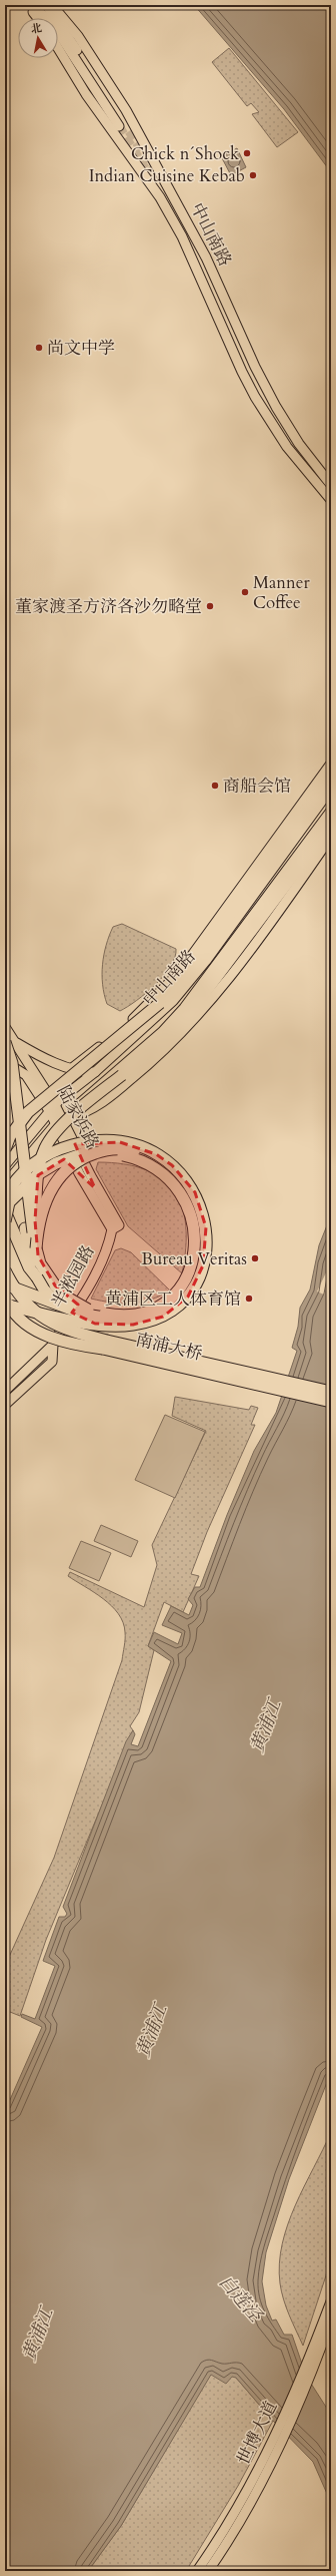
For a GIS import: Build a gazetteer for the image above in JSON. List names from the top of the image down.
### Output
{
  "streets": {
    "highway": ["南浦大桥"],
    "main road": [
      "中山南路",
      "陆家浜路",
      "半淞园路",
      "世博大道"
    ]
  },
  "crossings": [
    ["中山南路", "陆家浜路"],
    ["陆家浜路", "半淞园路"]
  ],
  "water": ["黄浦江", "白莲泾"],
  "places": [
    "Chick n´Shock",
    "Indian Cuisine Kebab",
    "尚文中学",
    "Manner Coffee",
    "董家渡圣方济各沙勿略堂",
    "商船会馆",
    "Bureau Veritas",
    "黄浦区工人体育馆"
  ],
  "north": "top"
}
